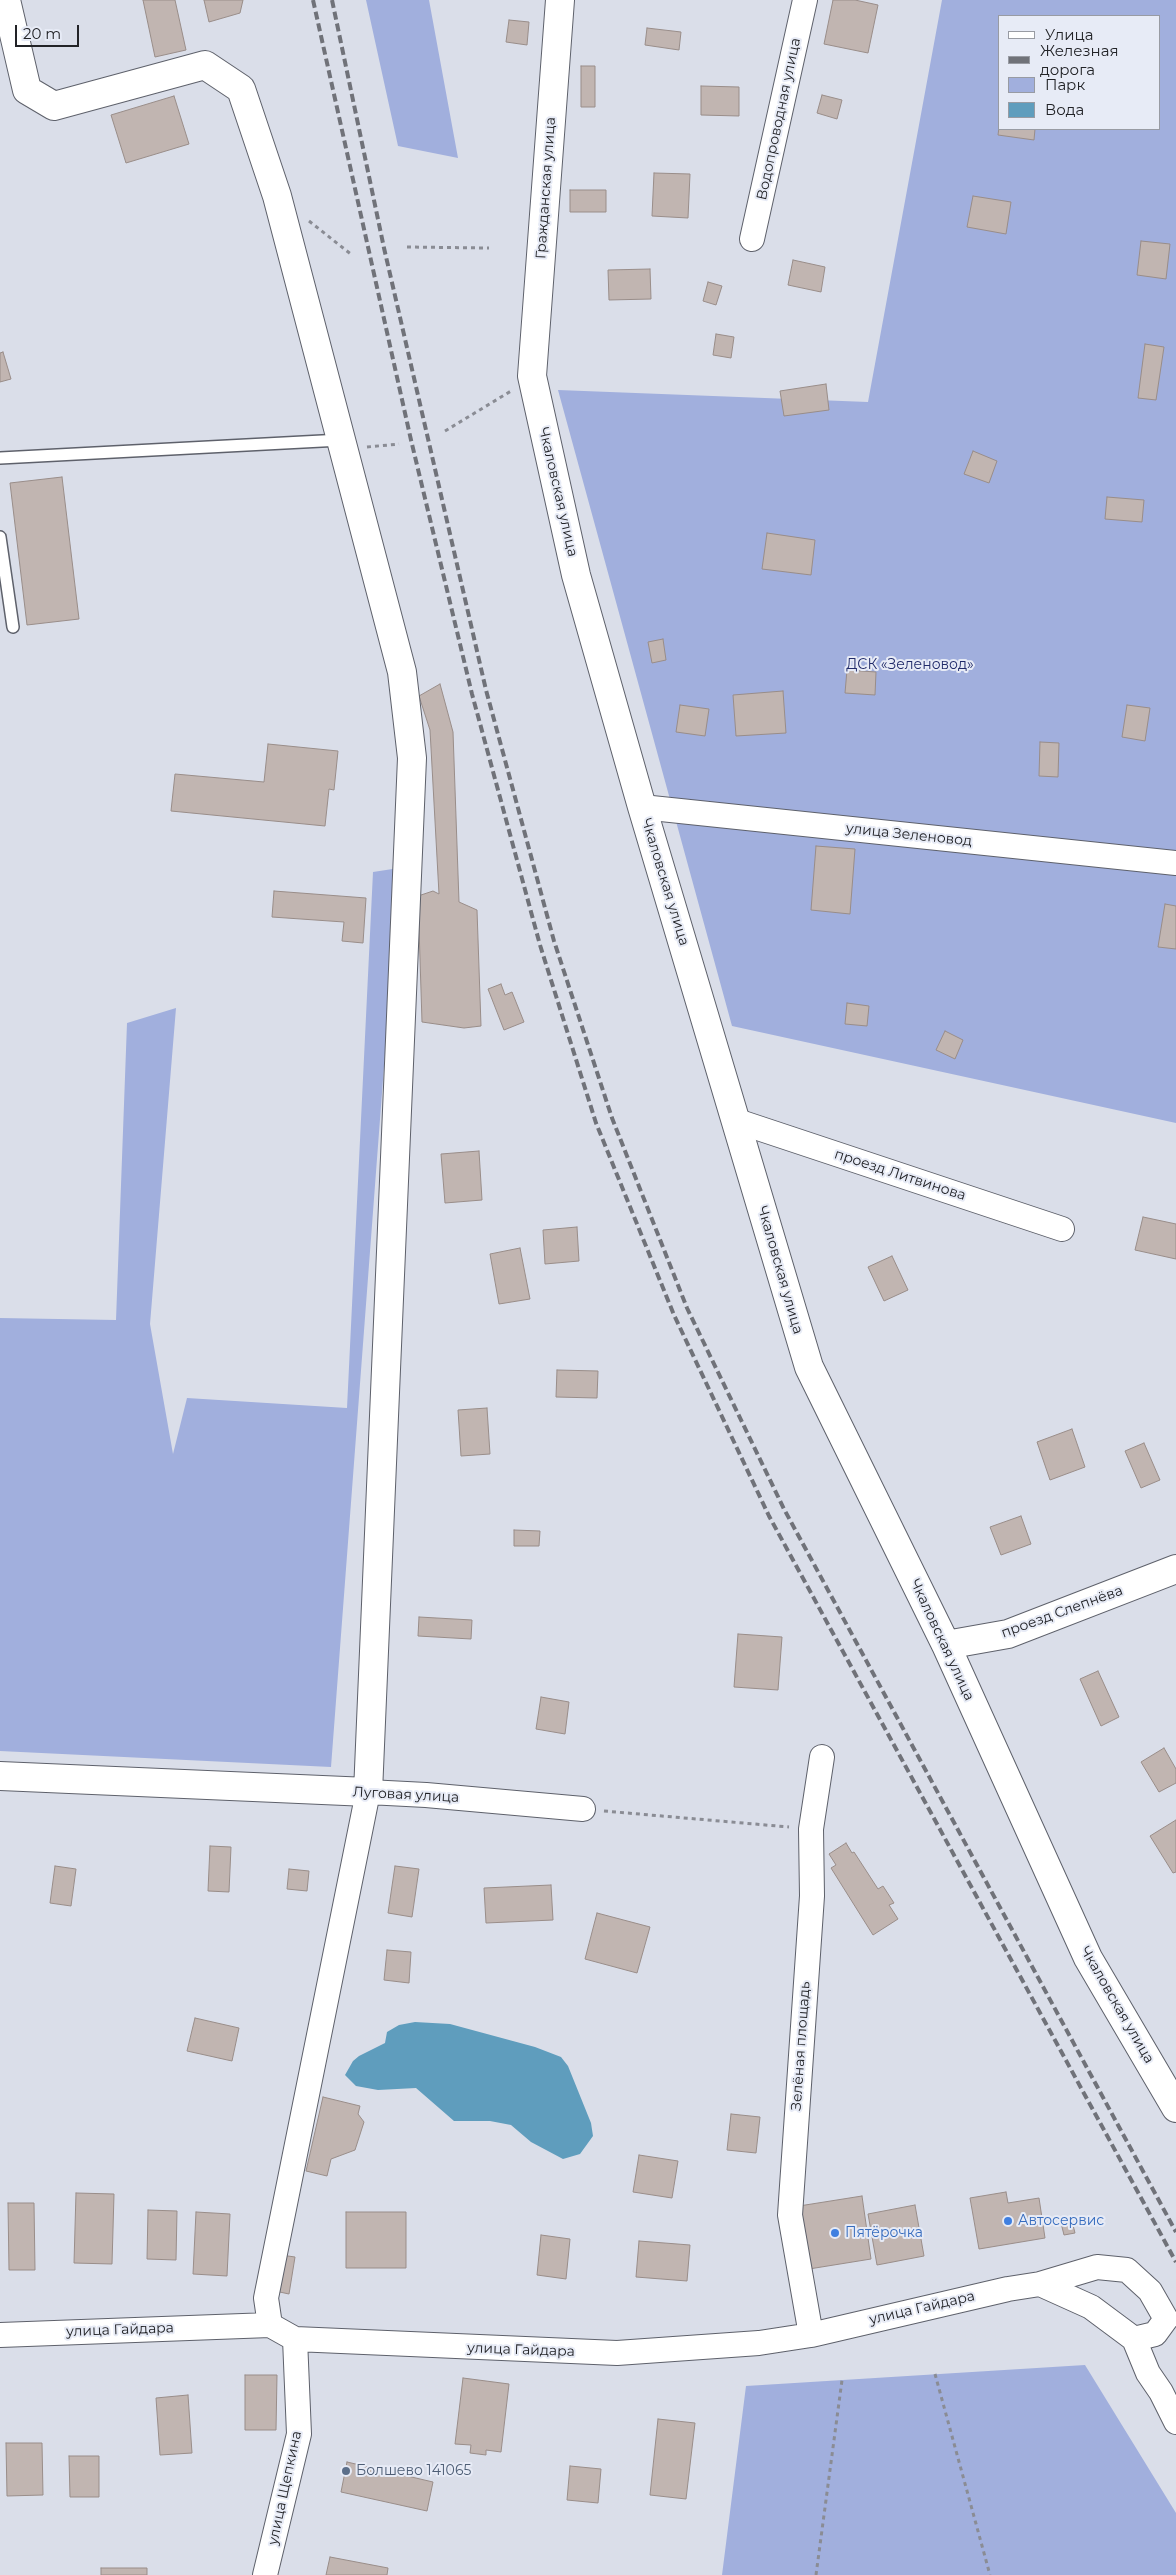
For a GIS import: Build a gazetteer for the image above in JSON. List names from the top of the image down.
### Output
{
  "streets": {
    "street": [
      "Водопроводная улица",
      "Гражданская улица",
      "Чкаловская улица",
      "улица Зеленовод",
      "проезд Литвинова",
      "проезд Слепнёва",
      "Луговая улица",
      "Зелёная площадь",
      "улица Гайдара",
      "улица Щепкина"
    ]
  },
  "crossings": [
    ["Гражданская улица", "Чкаловская улица"],
    ["Чкаловская улица", "улица Зеленовод"],
    ["Чкаловская улица", "проезд Литвинова"],
    ["Чкаловская улица", "проезд Слепнёва"],
    ["Зелёная площадь", "улица Гайдара"],
    ["улица Гайдара", "улица Щепкина"]
  ],
  "parks": ["ДСК «Зеленовод»"],
  "places": ["Автосервис", "Пятёрочка", "Болшево 141065"],
  "legend": [
    "Улица",
    "Железная дорога",
    "Парк",
    "Вода"
  ],
  "scale_bar": "20 m"
}
